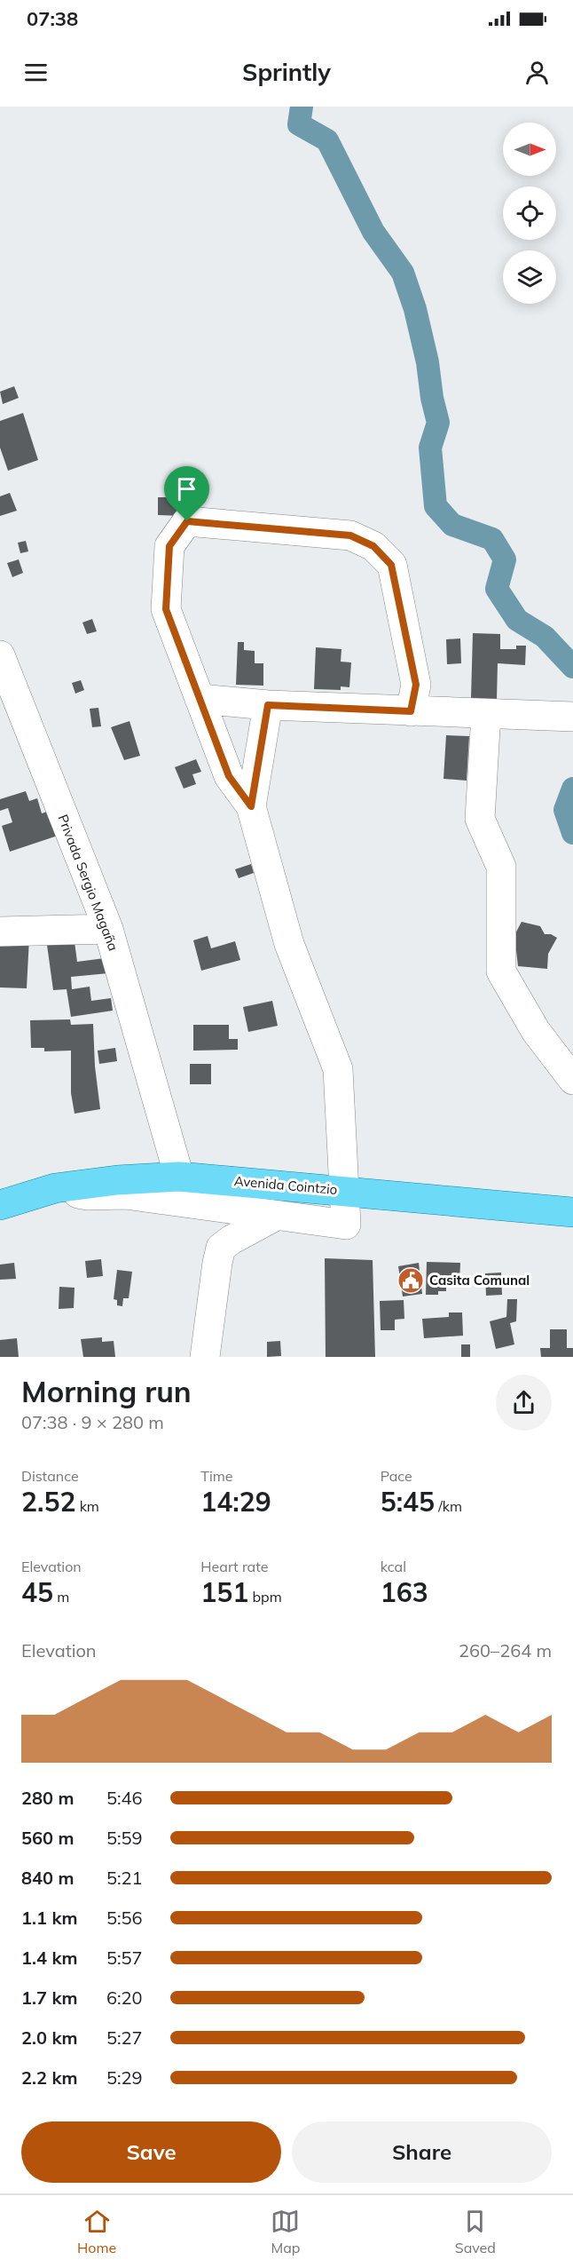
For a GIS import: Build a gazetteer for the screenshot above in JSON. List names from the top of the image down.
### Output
{
  "streets": {
    "main road": ["Avenida Cointzio"],
    "street": ["Privada Sergio Magaña"]
  },
  "crossings": [
    ["Privada Sergio Magaña", "Avenida Cointzio"]
  ],
  "places": {
    "public building": ["Casita Comunal"]
  },
  "north": "right",
  "page": {
    "status": "07:38",
    "header": "Sprintly",
    "heading": ["Morning run", "07:38 · 9 × 280 m"],
    "stats": [
      ["Distance", "2.52 km"],
      ["Time", "14:29"],
      ["Pace", "5:45 /km"],
      ["Elevation", "45 m"],
      ["Heart rate", "151 bpm"],
      ["kcal", "163"]
    ],
    "chart": ["Elevation", "260–264 m"],
    "list": [
      {
        "name": "280 m",
        "note": "5:46"
      },
      {
        "name": "560 m",
        "note": "5:59"
      },
      {
        "name": "840 m",
        "note": "5:21"
      },
      {
        "name": "1.1 km",
        "note": "5:56"
      },
      {
        "name": "1.4 km",
        "note": "5:57"
      },
      {
        "name": "1.7 km",
        "note": "6:20"
      },
      {
        "name": "2.0 km",
        "note": "5:27"
      },
      {
        "name": "2.2 km",
        "note": "5:29"
      }
    ],
    "buttons": ["Save", "Share"],
    "tabs": ["Home", "Map", "Saved"]
  }
}
